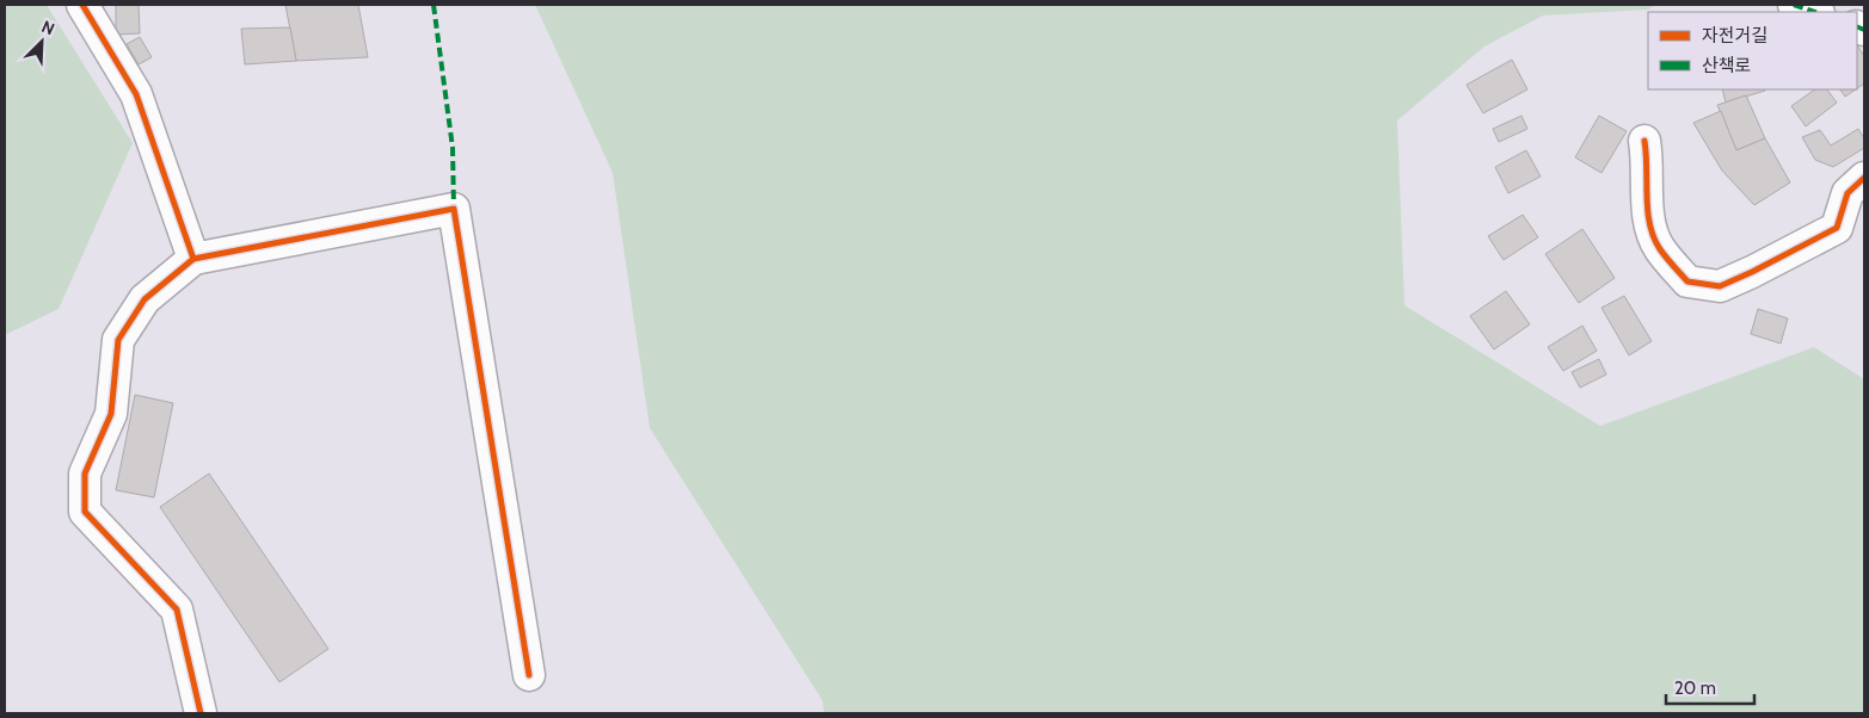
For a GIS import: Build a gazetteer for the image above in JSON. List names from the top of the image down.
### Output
{
  "legend": ["자전거길", "산책로"],
  "scale_bar": "20 m",
  "north": "top right"
}
